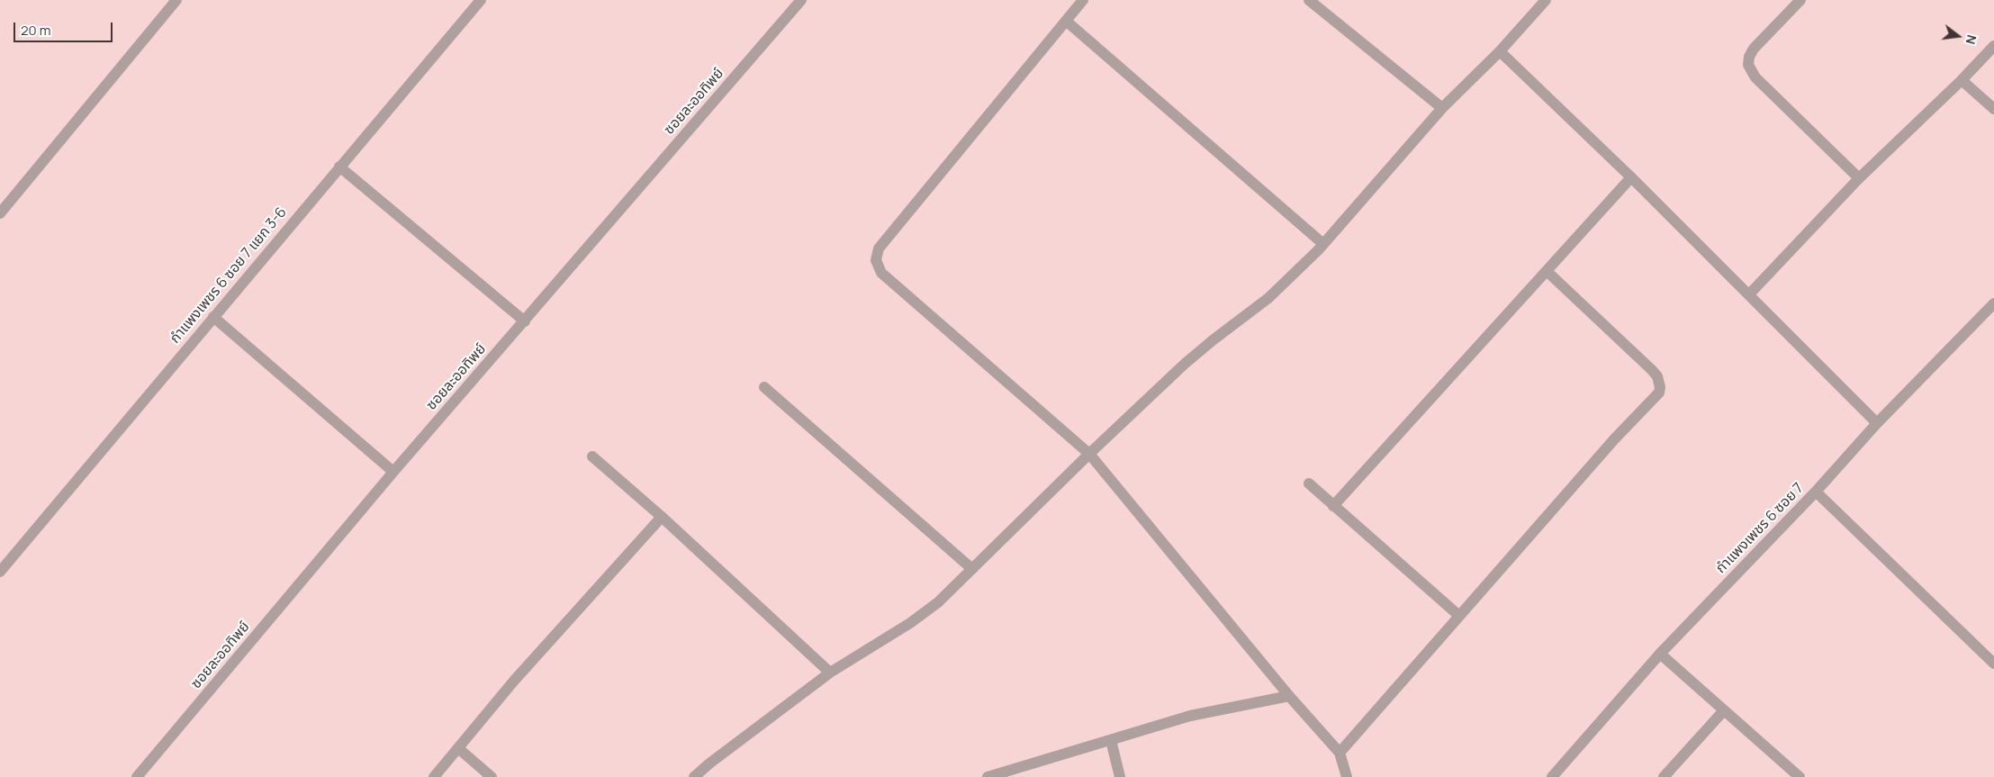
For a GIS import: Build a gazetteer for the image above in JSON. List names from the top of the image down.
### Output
{
  "streets": {
    "street": ["ซอยละออทิพย์", "กำแพงเพชร 6 ซอย 7 แยก 3-6", "กำแพงเพชร 6 ซอย 7"]
  },
  "scale_bar": "20 m",
  "north": "right"
}
